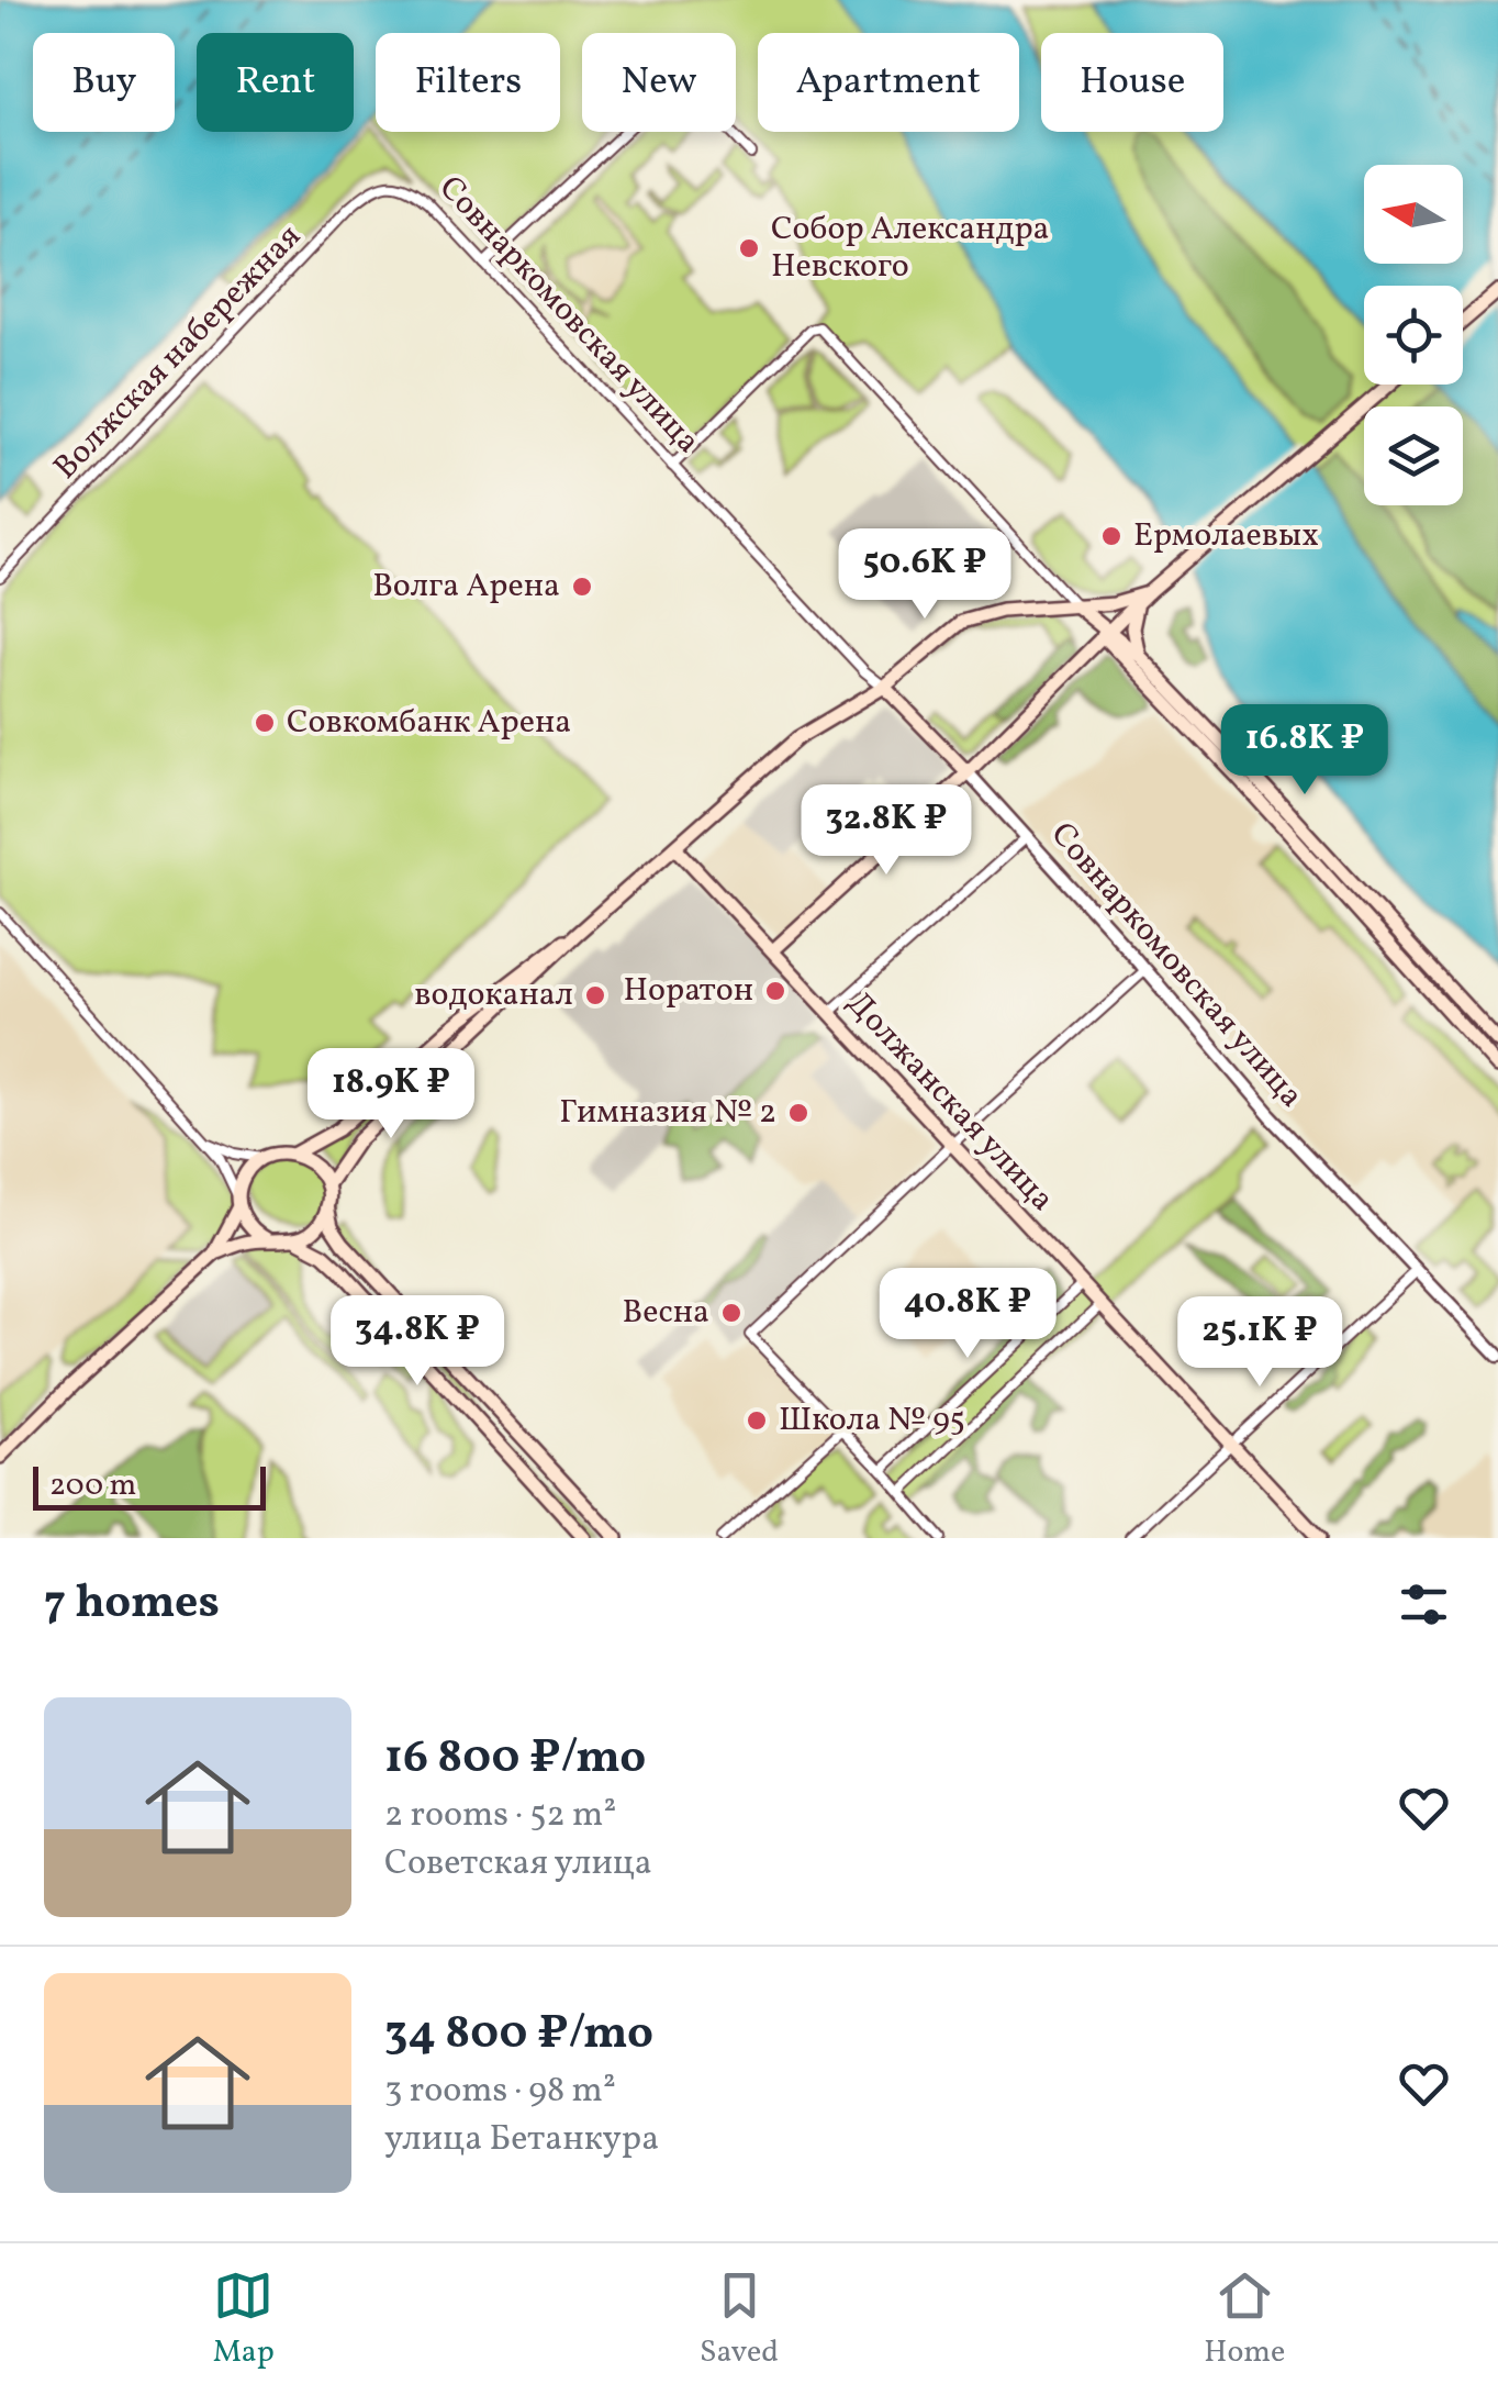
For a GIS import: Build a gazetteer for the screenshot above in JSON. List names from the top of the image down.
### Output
{
  "streets": {
    "main road": ["Совнаркомовская улица", "Должанская улица"],
    "street": ["Волжская набережная"]
  },
  "crossings": [
    ["Совнаркомовская улица", "Волжская набережная"]
  ],
  "places": [
    "Собор Александра Невского",
    "Ермолаевых",
    "Волга Арена",
    "Совкомбанк Арена",
    "Норатон",
    "водоканал",
    "Гимназия № 2",
    "Весна",
    "Школа № 95"
  ],
  "scale_bar": "200 m",
  "north": "left",
  "page": {
    "chip": [
      "Buy",
      "Rent",
      "Filters",
      "New",
      "Apartment",
      "House"
    ],
    "price": [
      "50.6K ₽",
      "16.8K ₽",
      "32.8K ₽",
      "18.9K ₽",
      "40.8K ₽",
      "34.8K ₽",
      "25.1K ₽"
    ],
    "scale": "200 m",
    "heading": "7 homes",
    "list": [
      {
        "name": "16 800 ₽/mo",
        "note": "2 rooms · 52 m² · Советская улица"
      },
      {
        "name": "34 800 ₽/mo",
        "note": "3 rooms · 98 m² · улица Бетанкура"
      }
    ],
    "tabs": ["Map", "Saved", "Home"]
  }
}
